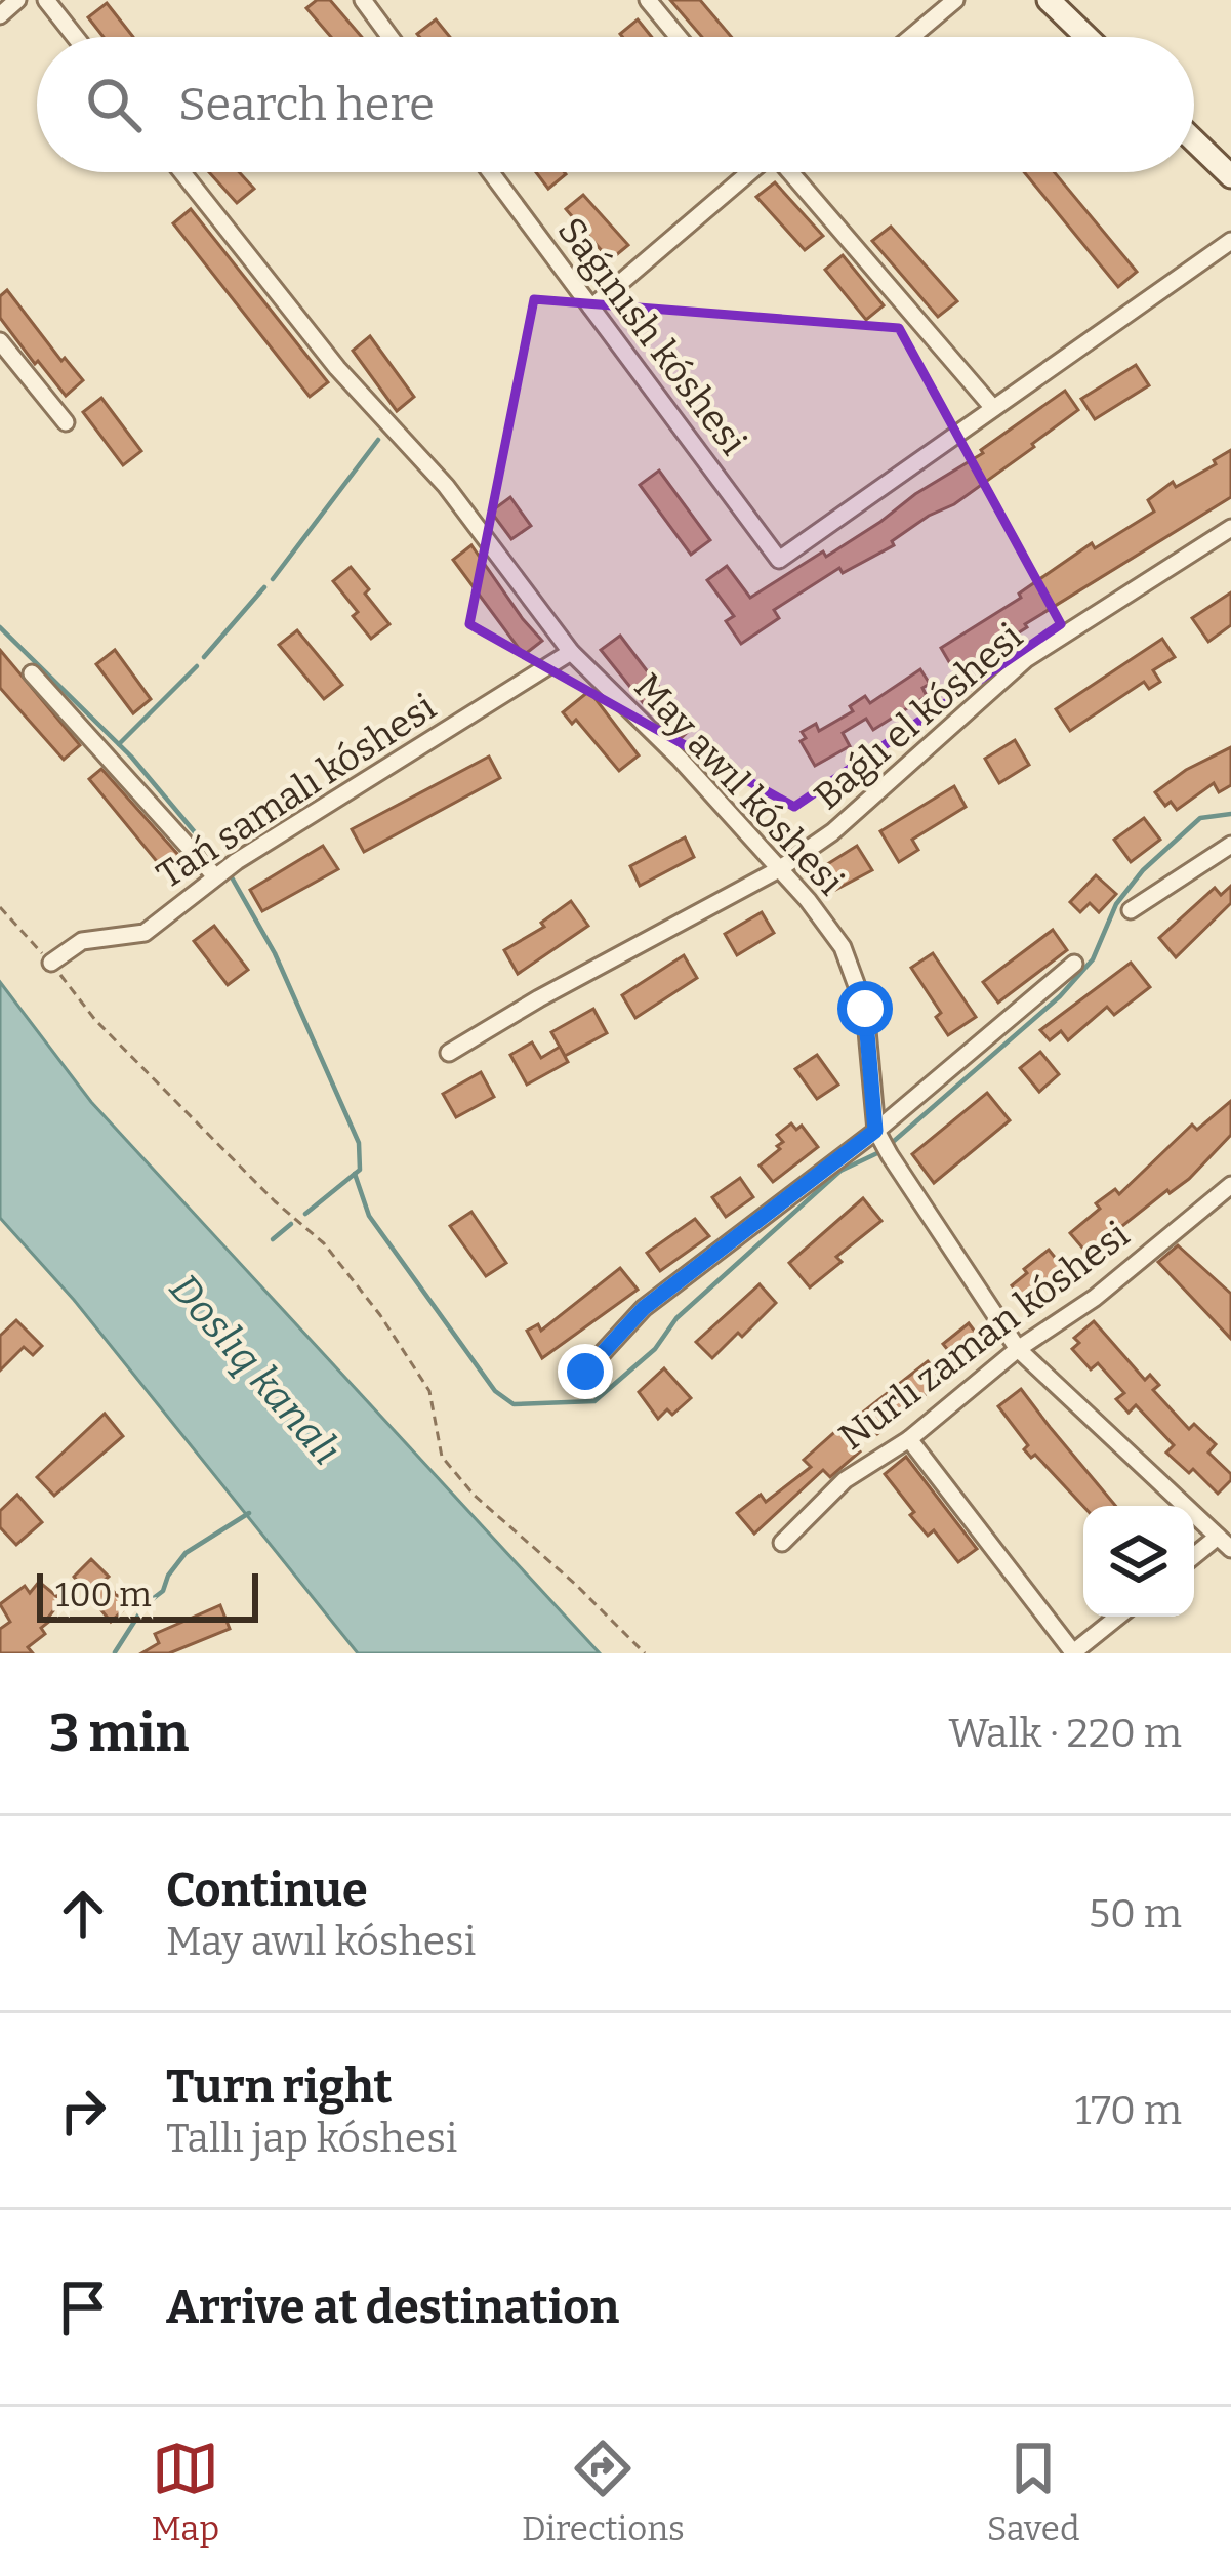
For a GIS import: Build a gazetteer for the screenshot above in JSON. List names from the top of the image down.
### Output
{
  "streets": {
    "street": [
      "Saǵınısh kóshesi",
      "Baǵlı el kóshesi",
      "May awıl kóshesi",
      "Tań samalı kóshesi",
      "Nurlı zaman kóshesi"
    ]
  },
  "crossings": [
    ["Baǵlı el kóshesi", "May awıl kóshesi"],
    ["May awıl kóshesi", "Tań samalı kóshesi"],
    ["May awıl kóshesi", "Nurlı zaman kóshesi"]
  ],
  "water": ["Doslıq kanalı"],
  "scale_bar": "100 m",
  "page": {
    "search": "Search here",
    "scale": "100 m",
    "heading": ["3 min", "Walk · 220 m"],
    "list": [
      ["Continue", "May awıl kóshesi", "50 m"],
      ["Turn right", "Tallı jap kóshesi", "170 m"],
      "Arrive at destination"
    ],
    "nav": ["Map", "Directions", "Saved"]
  }
}
